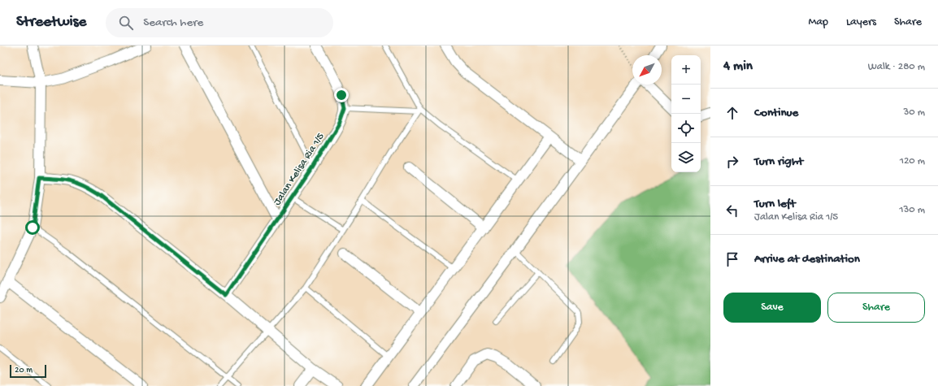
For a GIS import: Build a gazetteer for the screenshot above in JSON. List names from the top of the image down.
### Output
{
  "streets": {
    "street": ["Jalan Kelisa Ria 1/5"]
  },
  "scale_bar": "20 m",
  "north": "bottom left",
  "page": {
    "header": "Streetwise",
    "search": "Search here",
    "nav": ["Map", "Layers", "Share"],
    "heading": ["4 min", "Walk · 280 m"],
    "map_buttons": ["+", "−"],
    "list": [
      ["Continue", "30 m"],
      ["Turn right", "120 m"],
      ["Turn left", "Jalan Kelisa Ria 1/5", "130 m"],
      "Arrive at destination"
    ],
    "buttons": ["Save", "Share"],
    "scale": "20 m"
  }
}
